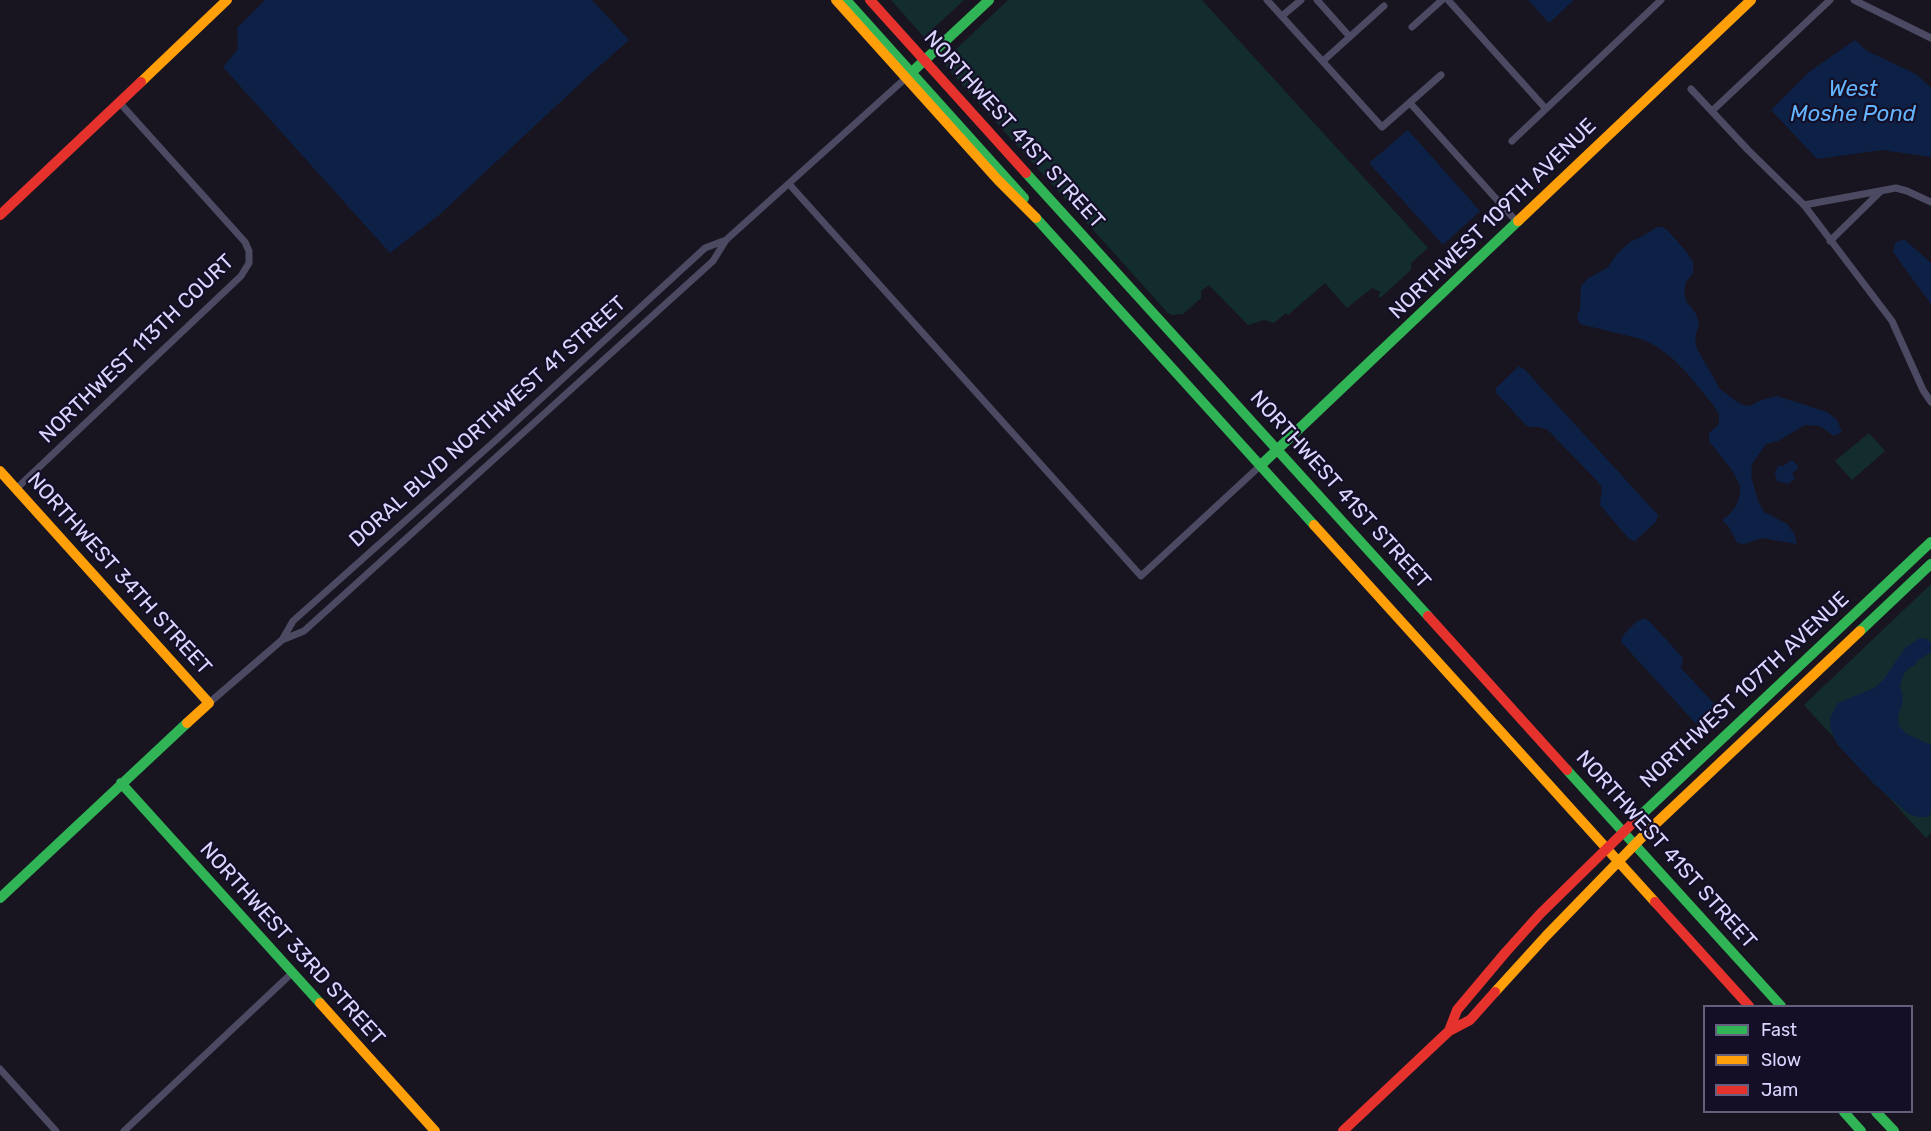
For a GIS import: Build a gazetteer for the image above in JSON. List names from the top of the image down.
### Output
{
  "streets": {
    "main road": [
      "NORTHWEST 41ST STREET",
      "NORTHWEST 109TH AVENUE",
      "NORTHWEST 34TH STREET",
      "NORTHWEST 107TH AVENUE",
      "NORTHWEST 33RD STREET"
    ],
    "street": ["NORTHWEST 113TH COURT", "DORAL BLVD NORTHWEST 41 STREET"]
  },
  "crossings": [
    ["NORTHWEST 41ST STREET", "NORTHWEST 109TH AVENUE"],
    ["NORTHWEST 41ST STREET", "DORAL BLVD NORTHWEST 41 STREET"],
    ["NORTHWEST 41ST STREET", "NORTHWEST 107TH AVENUE"],
    ["NORTHWEST 113TH COURT", "NORTHWEST 34TH STREET"],
    ["DORAL BLVD NORTHWEST 41 STREET", "NORTHWEST 34TH STREET"]
  ],
  "water": ["West Moshe Pond"],
  "legend": ["Fast", "Slow", "Jam"]
}
